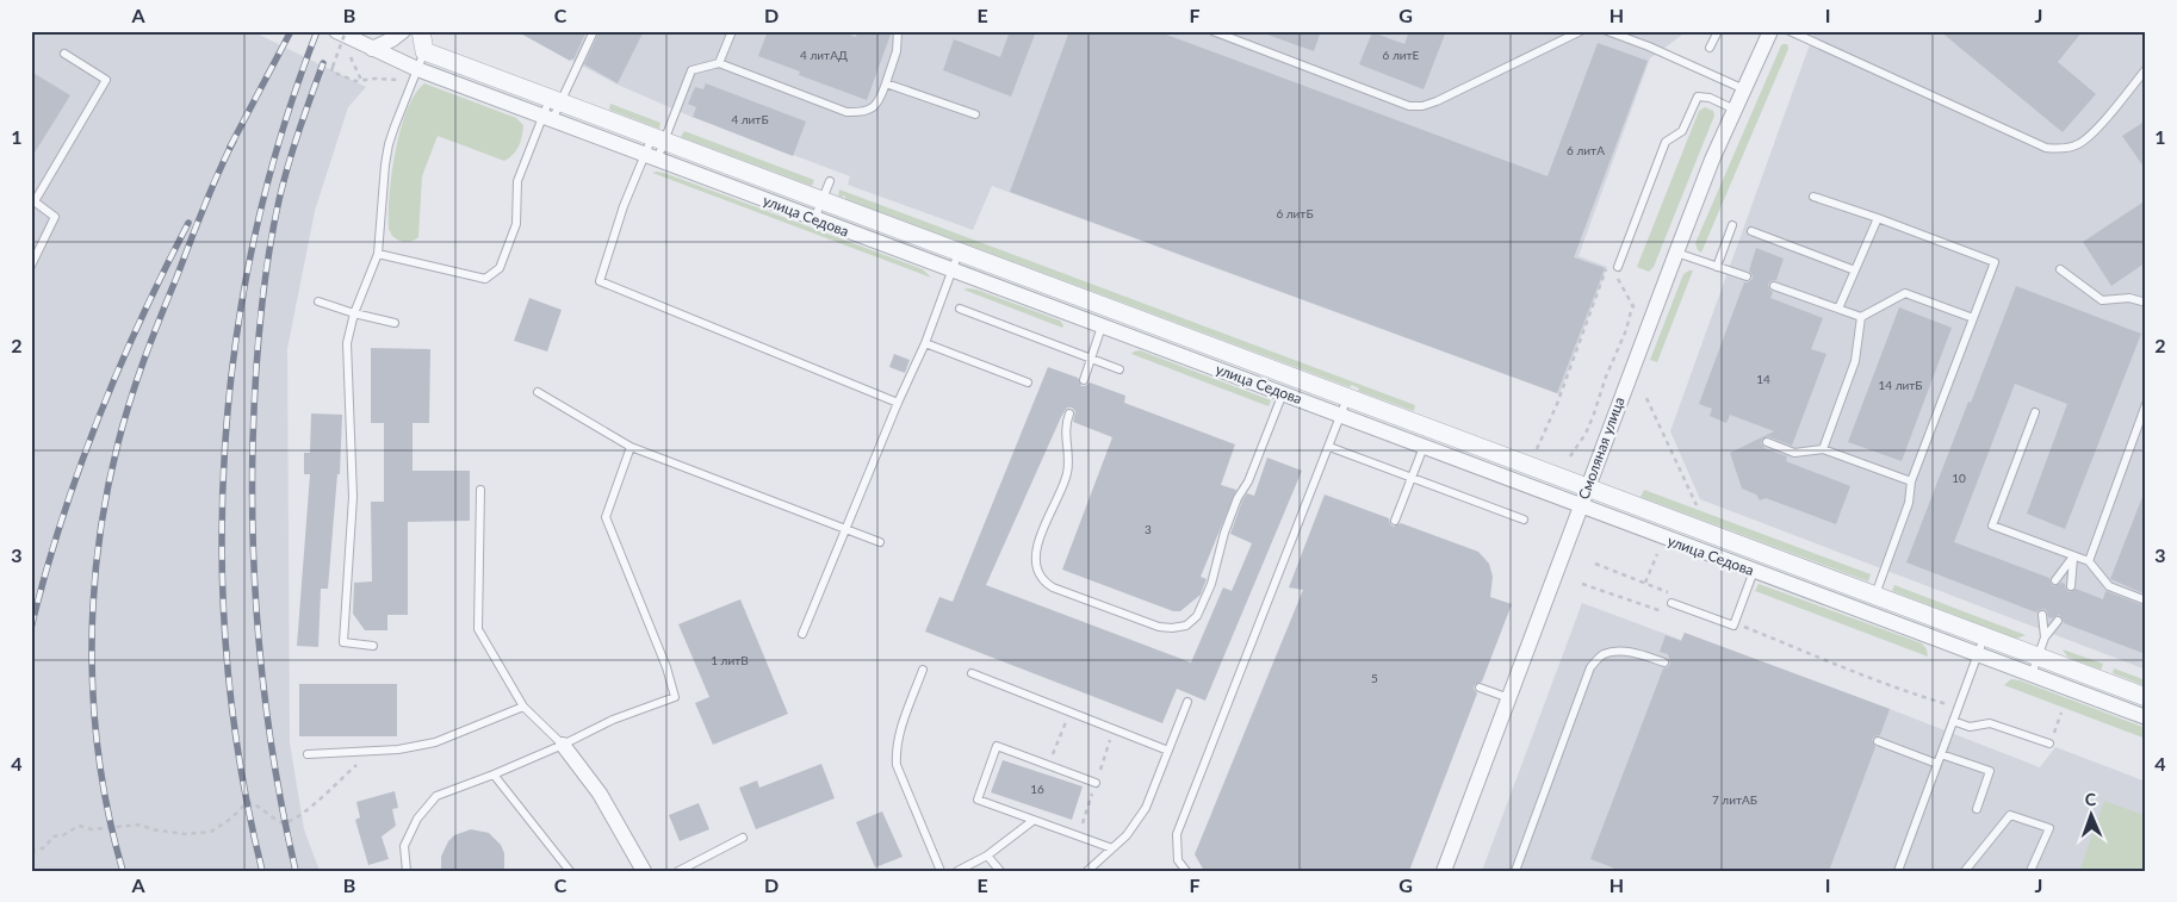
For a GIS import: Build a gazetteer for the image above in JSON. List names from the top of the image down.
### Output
{
  "streets": {
    "street": ["улица Седова", "Смоляная улица"]
  },
  "crossings": [
    ["улица Седова", "Смоляная улица"]
  ],
  "house_numbers": [
    "4 литАД",
    "6 литЕ",
    "4 литБ",
    "6 литА",
    "6 литБ",
    "14",
    "14 литБ",
    "10",
    "3",
    "1 литВ",
    "5",
    "16",
    "7 литАБ"
  ],
  "north": "top",
  "grid": {
    "columns": [
      "A",
      "B",
      "C",
      "D",
      "E",
      "F",
      "G",
      "H",
      "I",
      "J"
    ],
    "rows": [
      "1",
      "2",
      "3",
      "4"
    ]
  }
}
